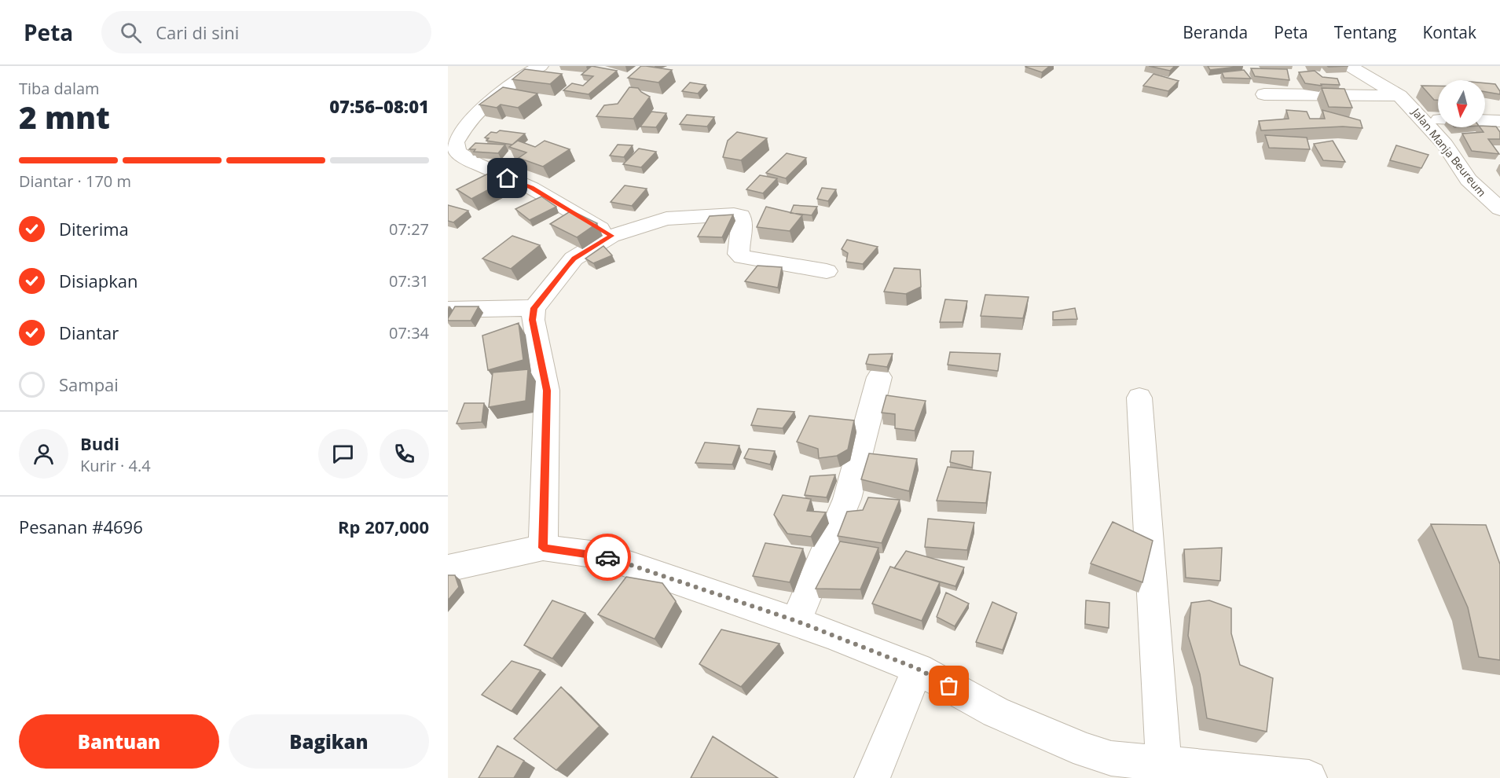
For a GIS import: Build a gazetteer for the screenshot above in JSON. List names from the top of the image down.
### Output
{
  "streets": {
    "street": ["Jalan Manja Beureum"]
  },
  "north": "bottom",
  "page": {
    "header": "Peta",
    "search": "Cari di sini",
    "nav": [
      "Beranda",
      "Peta",
      "Tentang",
      "Kontak"
    ],
    "heading": ["2 mnt", "Tiba dalam", "07:56–08:01"],
    "panel": [
      "Budi",
      "Kurir · 4.4",
      "Pesanan #4696",
      "Rp 207,000"
    ],
    "bar": "Diantar · 170 m",
    "list": [
      ["Diterima", "07:27"],
      ["Disiapkan", "07:31"],
      ["Diantar", "07:34"],
      "Sampai"
    ],
    "buttons": ["Bantuan", "Bagikan"]
  }
}
